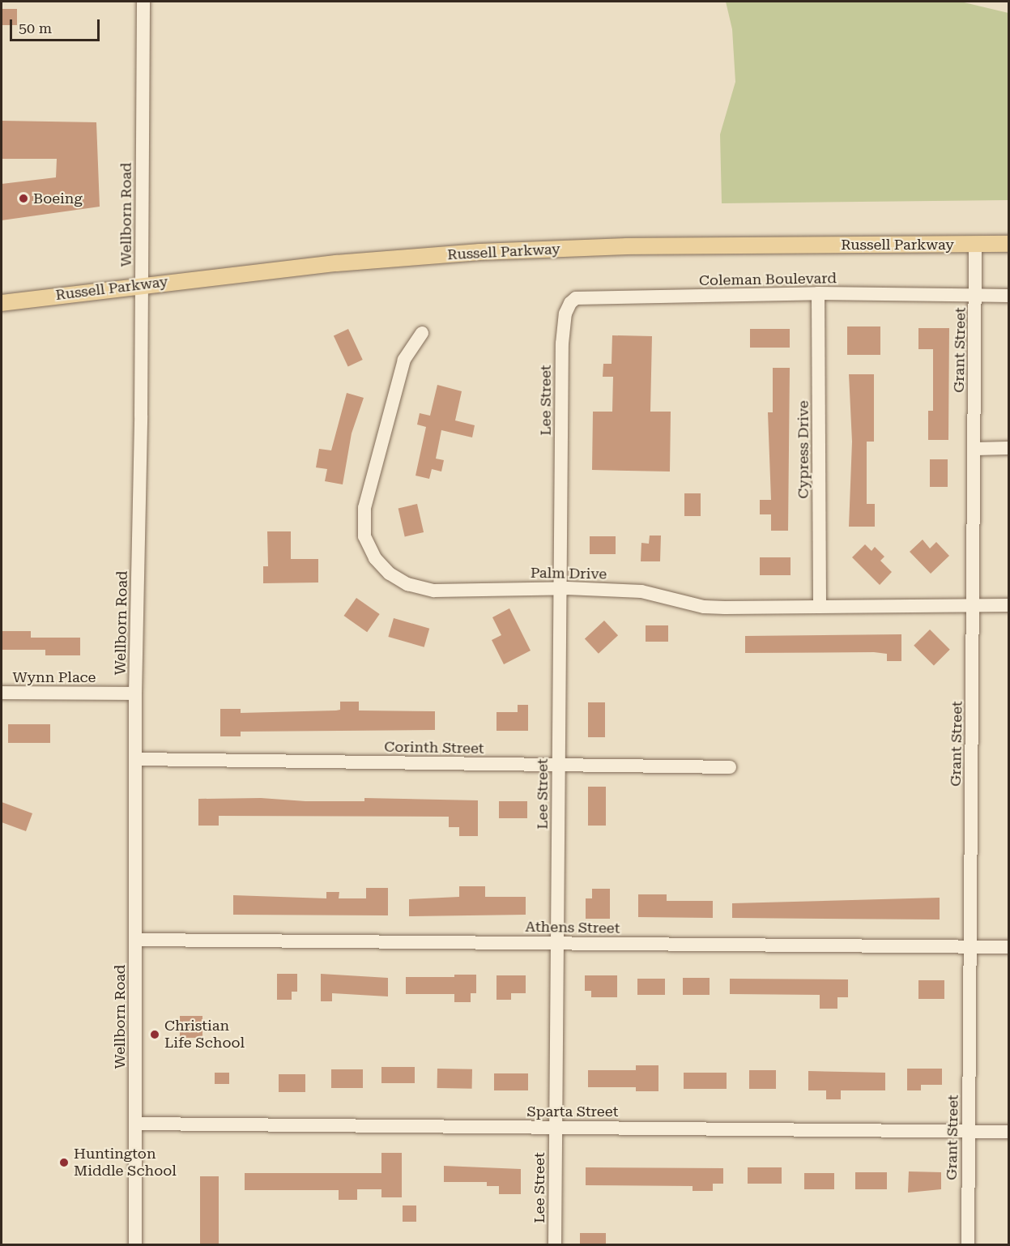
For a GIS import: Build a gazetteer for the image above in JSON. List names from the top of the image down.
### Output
{
  "streets": {
    "main road": ["Russell Parkway"],
    "street": [
      "Wellborn Road",
      "Coleman Boulevard",
      "Grant Street",
      "Lee Street",
      "Cypress Drive",
      "Palm Drive",
      "Wynn Place",
      "Corinth Street",
      "Athens Street",
      "Sparta Street"
    ]
  },
  "crossings": [
    ["Wellborn Road", "Russell Parkway"],
    ["Wellborn Road", "Wynn Place"],
    ["Wellborn Road", "Corinth Street"],
    ["Wellborn Road", "Athens Street"],
    ["Wellborn Road", "Sparta Street"],
    ["Russell Parkway", "Grant Street"],
    ["Coleman Boulevard", "Grant Street"],
    ["Coleman Boulevard", "Lee Street"],
    ["Coleman Boulevard", "Cypress Drive"],
    ["Grant Street", "Palm Drive"],
    ["Grant Street", "Athens Street"],
    ["Grant Street", "Sparta Street"],
    ["Lee Street", "Palm Drive"],
    ["Lee Street", "Corinth Street"],
    ["Lee Street", "Athens Street"],
    ["Lee Street", "Sparta Street"],
    ["Cypress Drive", "Palm Drive"]
  ],
  "places": ["Boeing", "Christian Life School", "Huntington Middle School"],
  "scale_bar": "50 m"
}
